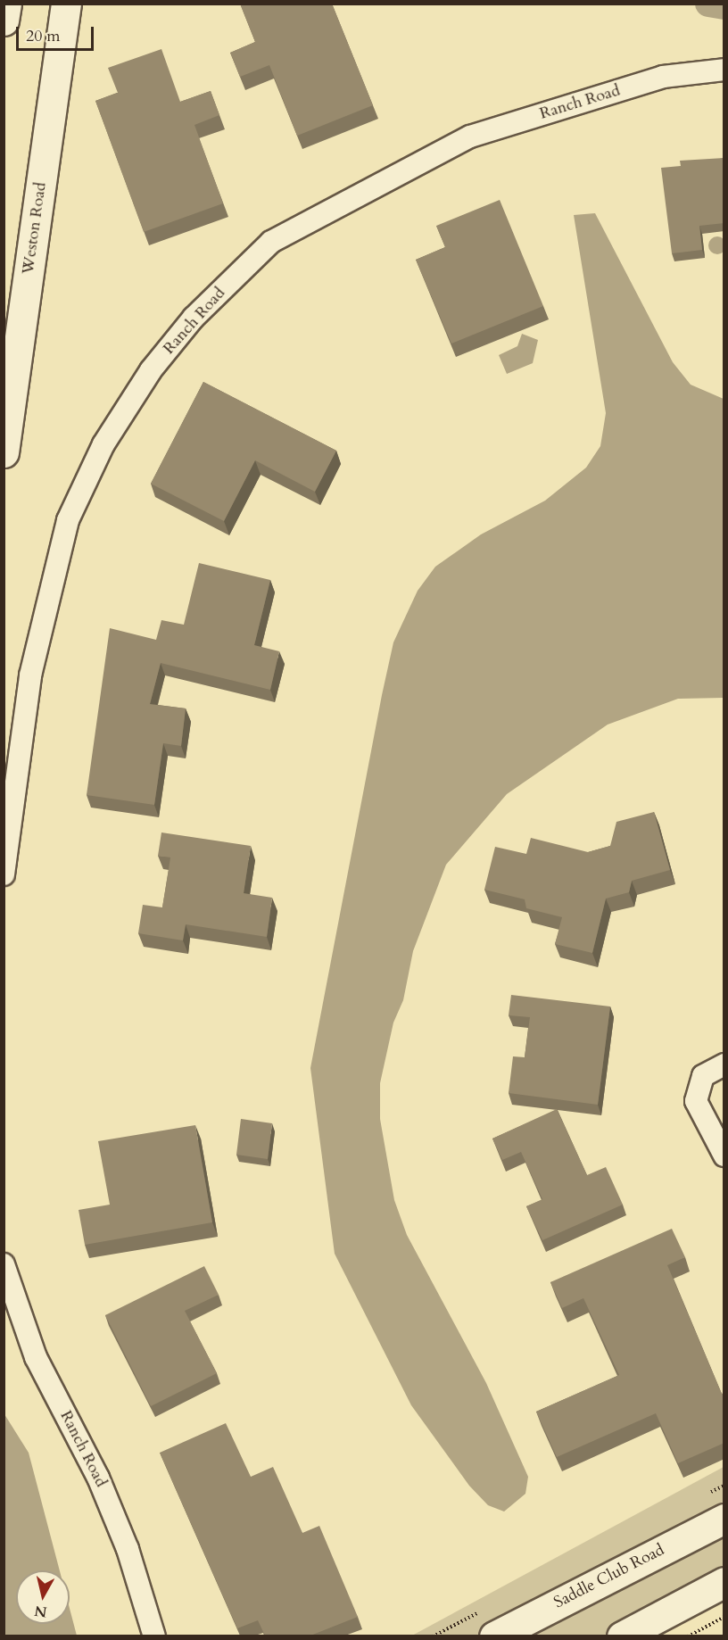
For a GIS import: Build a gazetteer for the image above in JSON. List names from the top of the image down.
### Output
{
  "streets": {
    "main road": ["Weston Road", "Saddle Club Road"],
    "street": ["Ranch Road"]
  },
  "scale_bar": "20 m",
  "north": "bottom"
}
